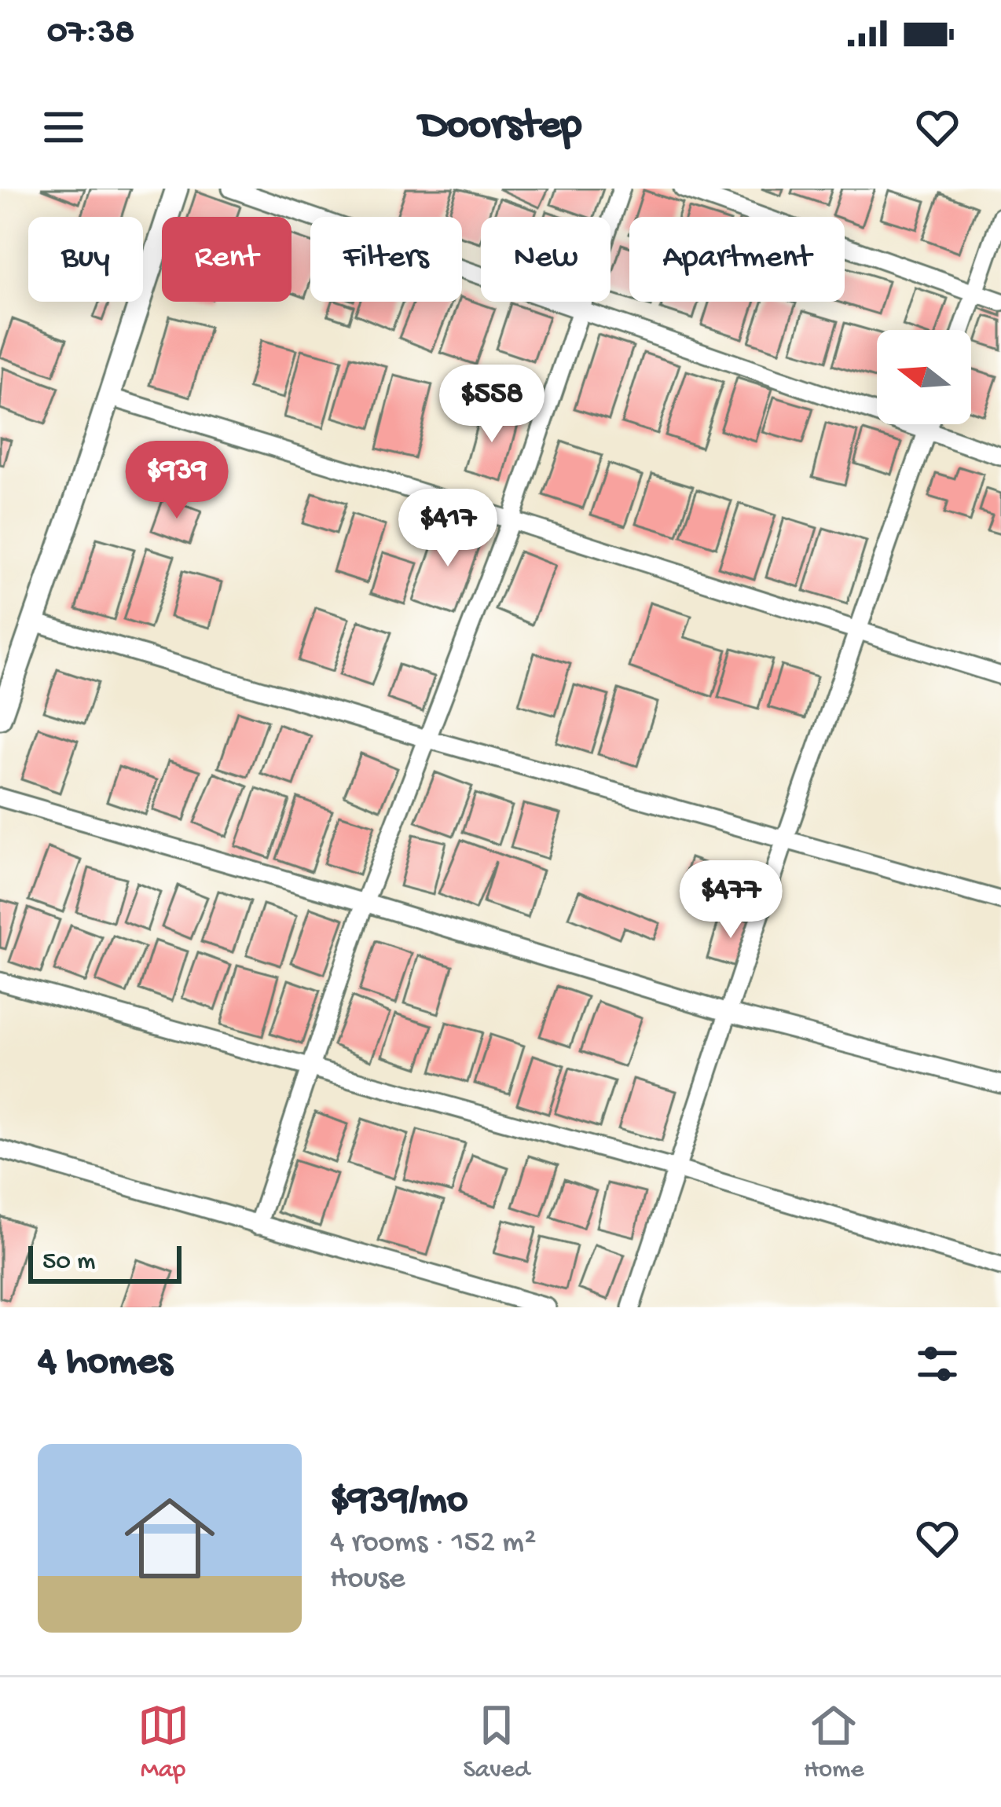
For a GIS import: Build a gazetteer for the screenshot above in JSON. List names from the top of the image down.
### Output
{
  "scale_bar": "50 m",
  "north": "left",
  "page": {
    "status": "07:38",
    "header": "Doorstep",
    "chip": [
      "Buy",
      "Rent",
      "Filters",
      "New",
      "Apartment"
    ],
    "price": [
      "$558",
      "$939",
      "$417",
      "$477"
    ],
    "scale": "50 m",
    "heading": "4 homes",
    "list": [
      {
        "name": "$939/mo",
        "note": "4 rooms · 152 m² · House"
      }
    ],
    "tabs": ["Map", "Saved", "Home"]
  }
}
